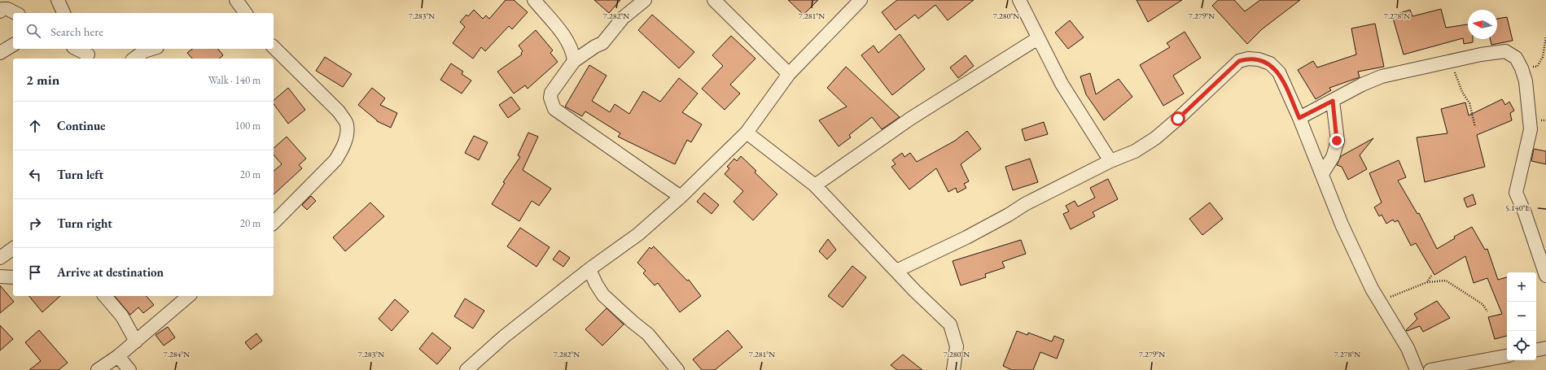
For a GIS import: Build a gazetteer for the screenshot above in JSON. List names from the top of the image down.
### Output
{
  "north": "left",
  "page": {
    "search": "Search here",
    "heading": ["2 min", "Walk · 140 m"],
    "list": [
      ["Continue", "100 m"],
      ["Turn left", "20 m"],
      ["Turn right", "20 m"],
      "Arrive at destination"
    ],
    "map_buttons": ["+", "−"]
  },
  "coordinates": [
    "7.283°N",
    "7.282°N",
    "7.281°N",
    "7.280°N",
    "7.279°N",
    "7.278°N",
    "5.140°E",
    "7.284°N"
  ]
}
